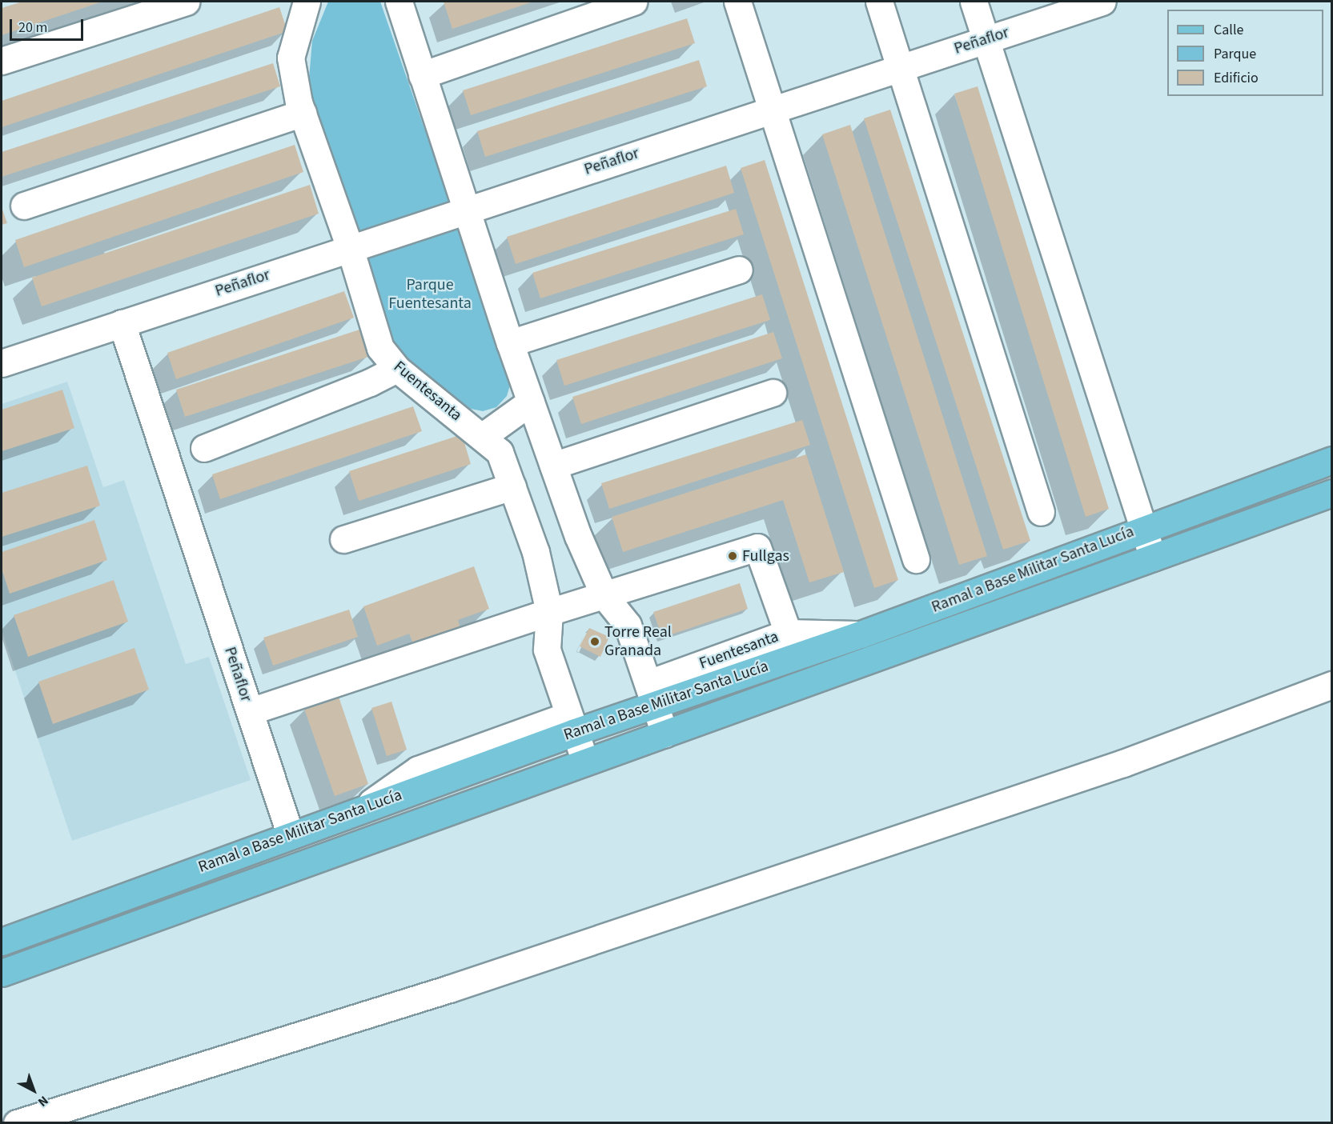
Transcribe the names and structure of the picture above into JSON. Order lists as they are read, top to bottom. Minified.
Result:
{"streets":{"main road":["Ramal a Base Militar Santa Lucía"],"street":["Peñaflor","Fuentesanta"]},"crossings":[["Peñaflor","Fuentesanta"],["Peñaflor","Ramal a Base Militar Santa Lucía"],["Fuentesanta","Ramal a Base Militar Santa Lucía"]],"parks":["Parque Fuentesanta"],"places":["Fullgas","Torre Real Granada"],"legend":["Calle","Parque","Edificio"],"scale_bar":"20 m","north":"bottom right"}
